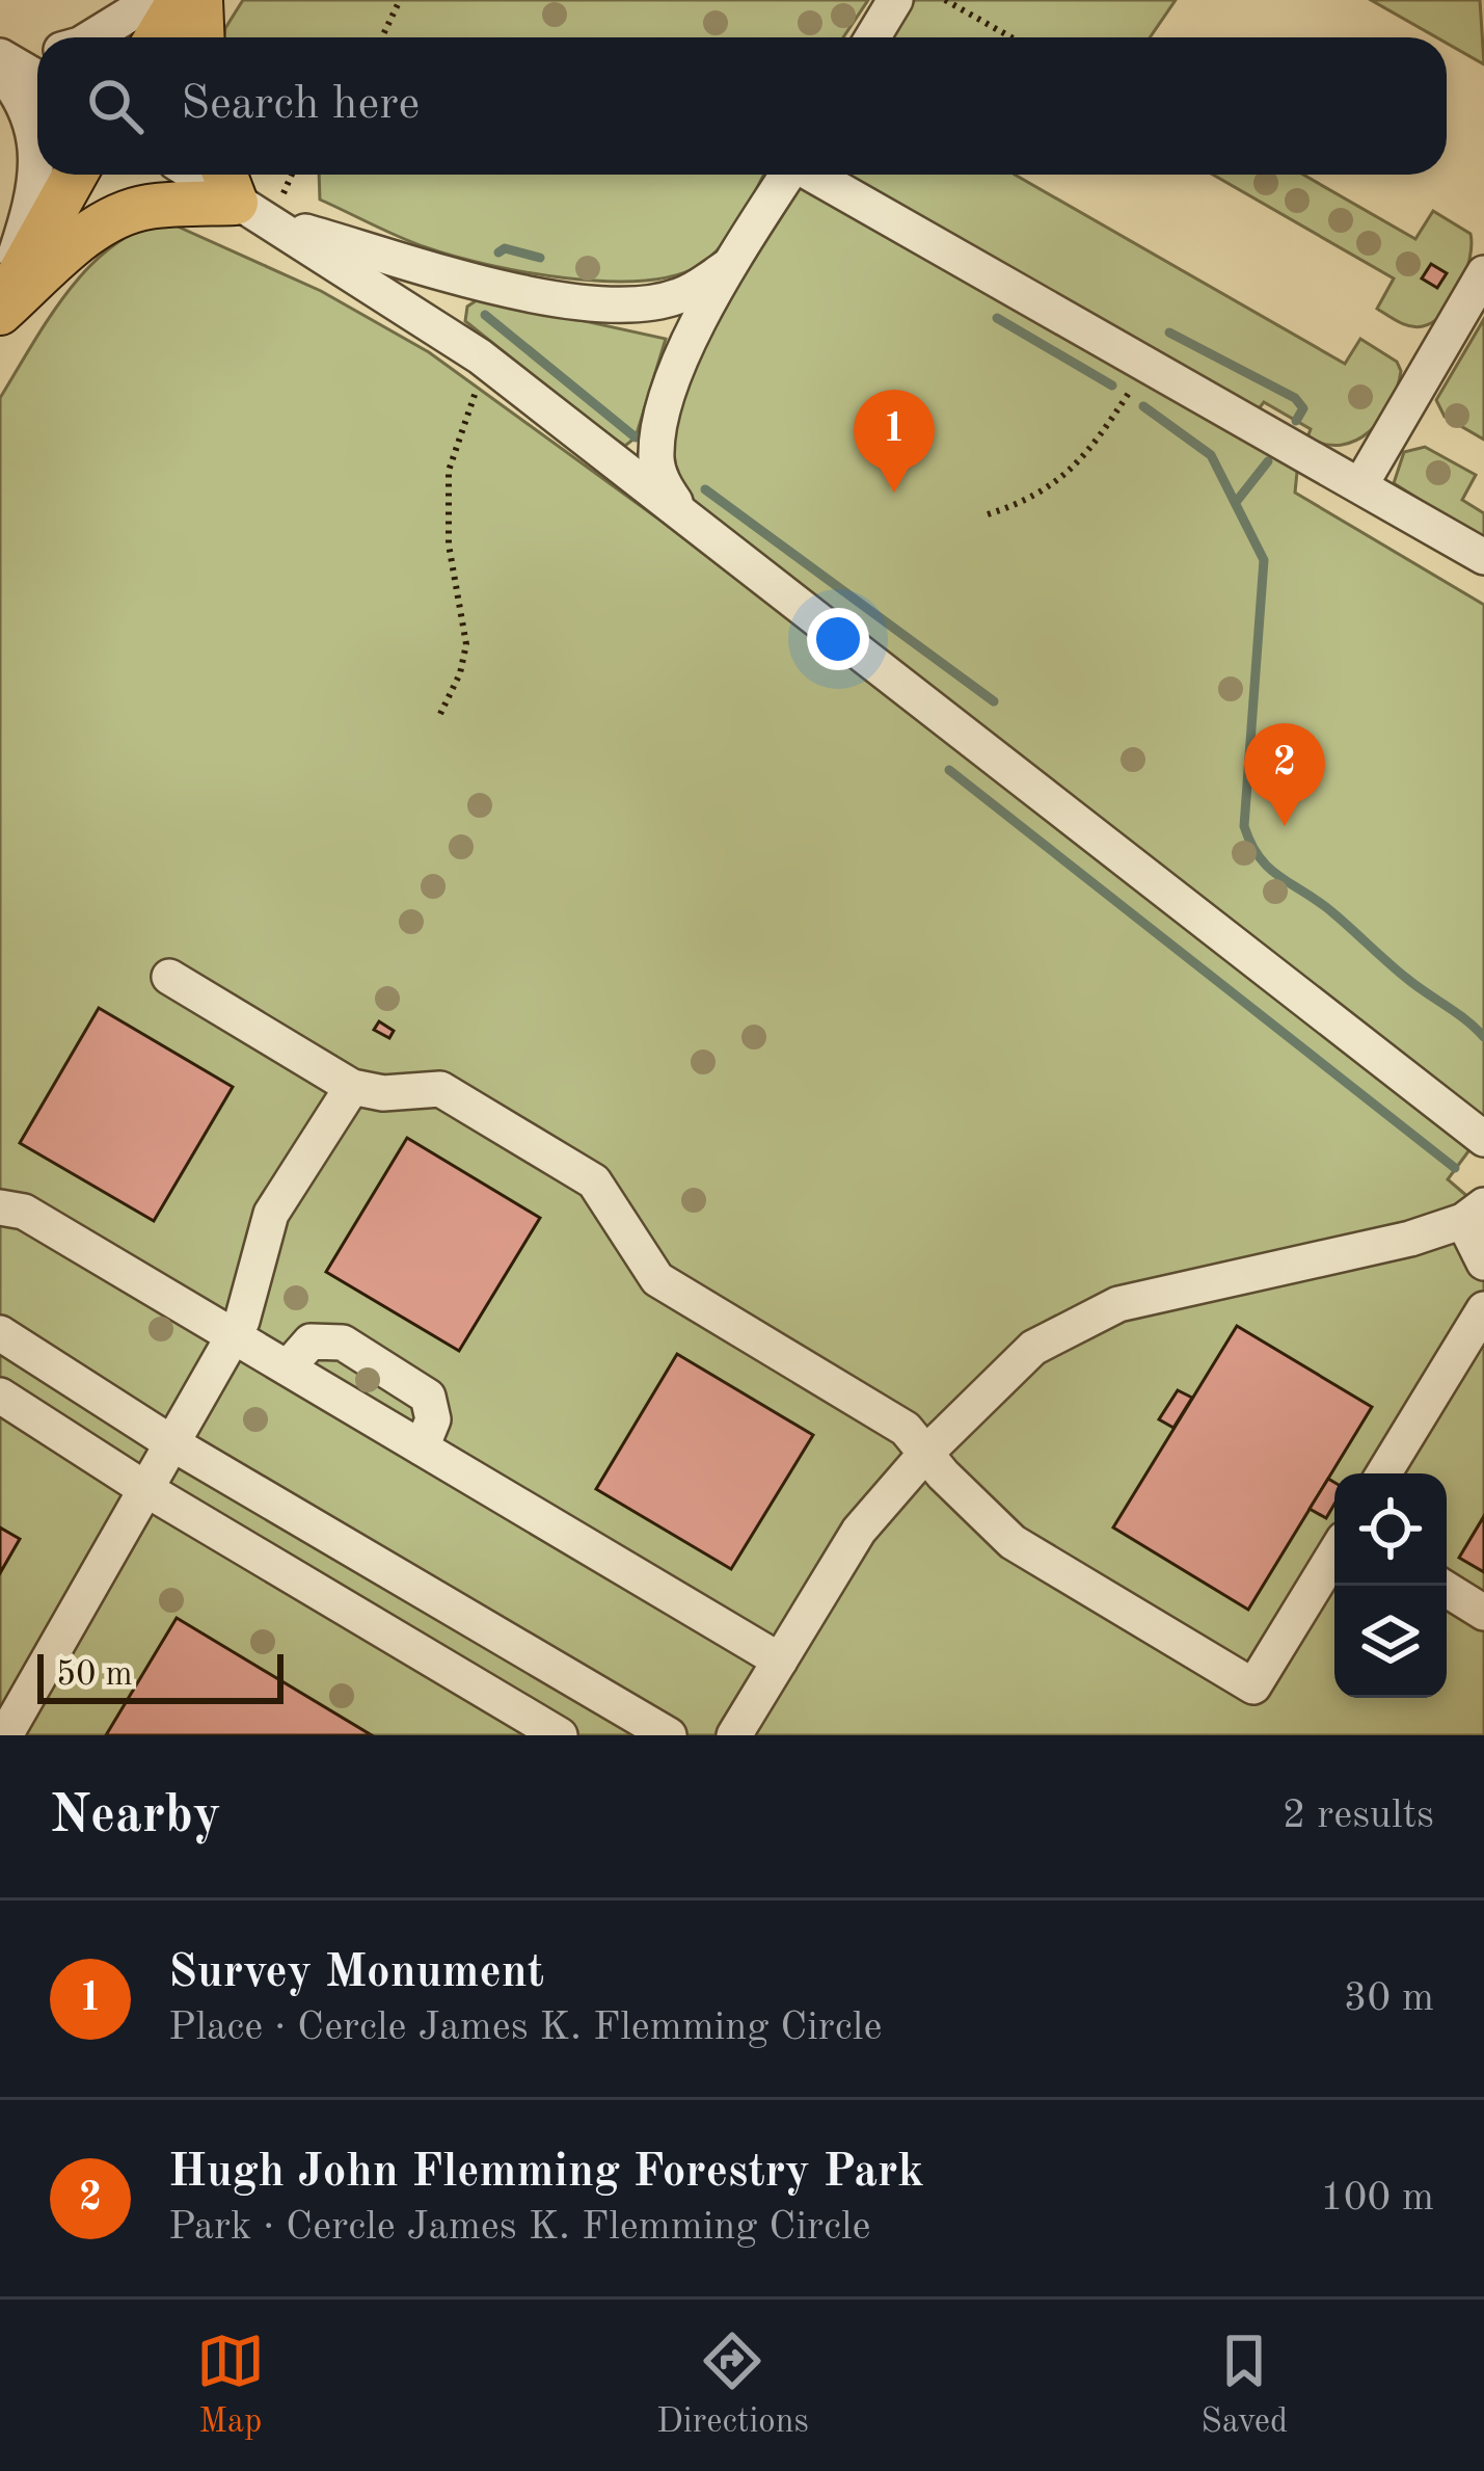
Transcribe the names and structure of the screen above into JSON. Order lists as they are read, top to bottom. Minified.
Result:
{"scale_bar":"50 m","page":{"search":"Search here","pins":["1","2"],"scale":"50 m","heading":["Nearby","2 results"],"list":[{"mark":"1","name":"Survey Monument","note":"Place · Cercle James K. Flemming Circle","value":"30 m"},{"mark":"2","name":"Hugh John Flemming Forestry Park","note":"Park · Cercle James K. Flemming Circle","value":"100 m"}],"nav":["Map","Directions","Saved"]}}
